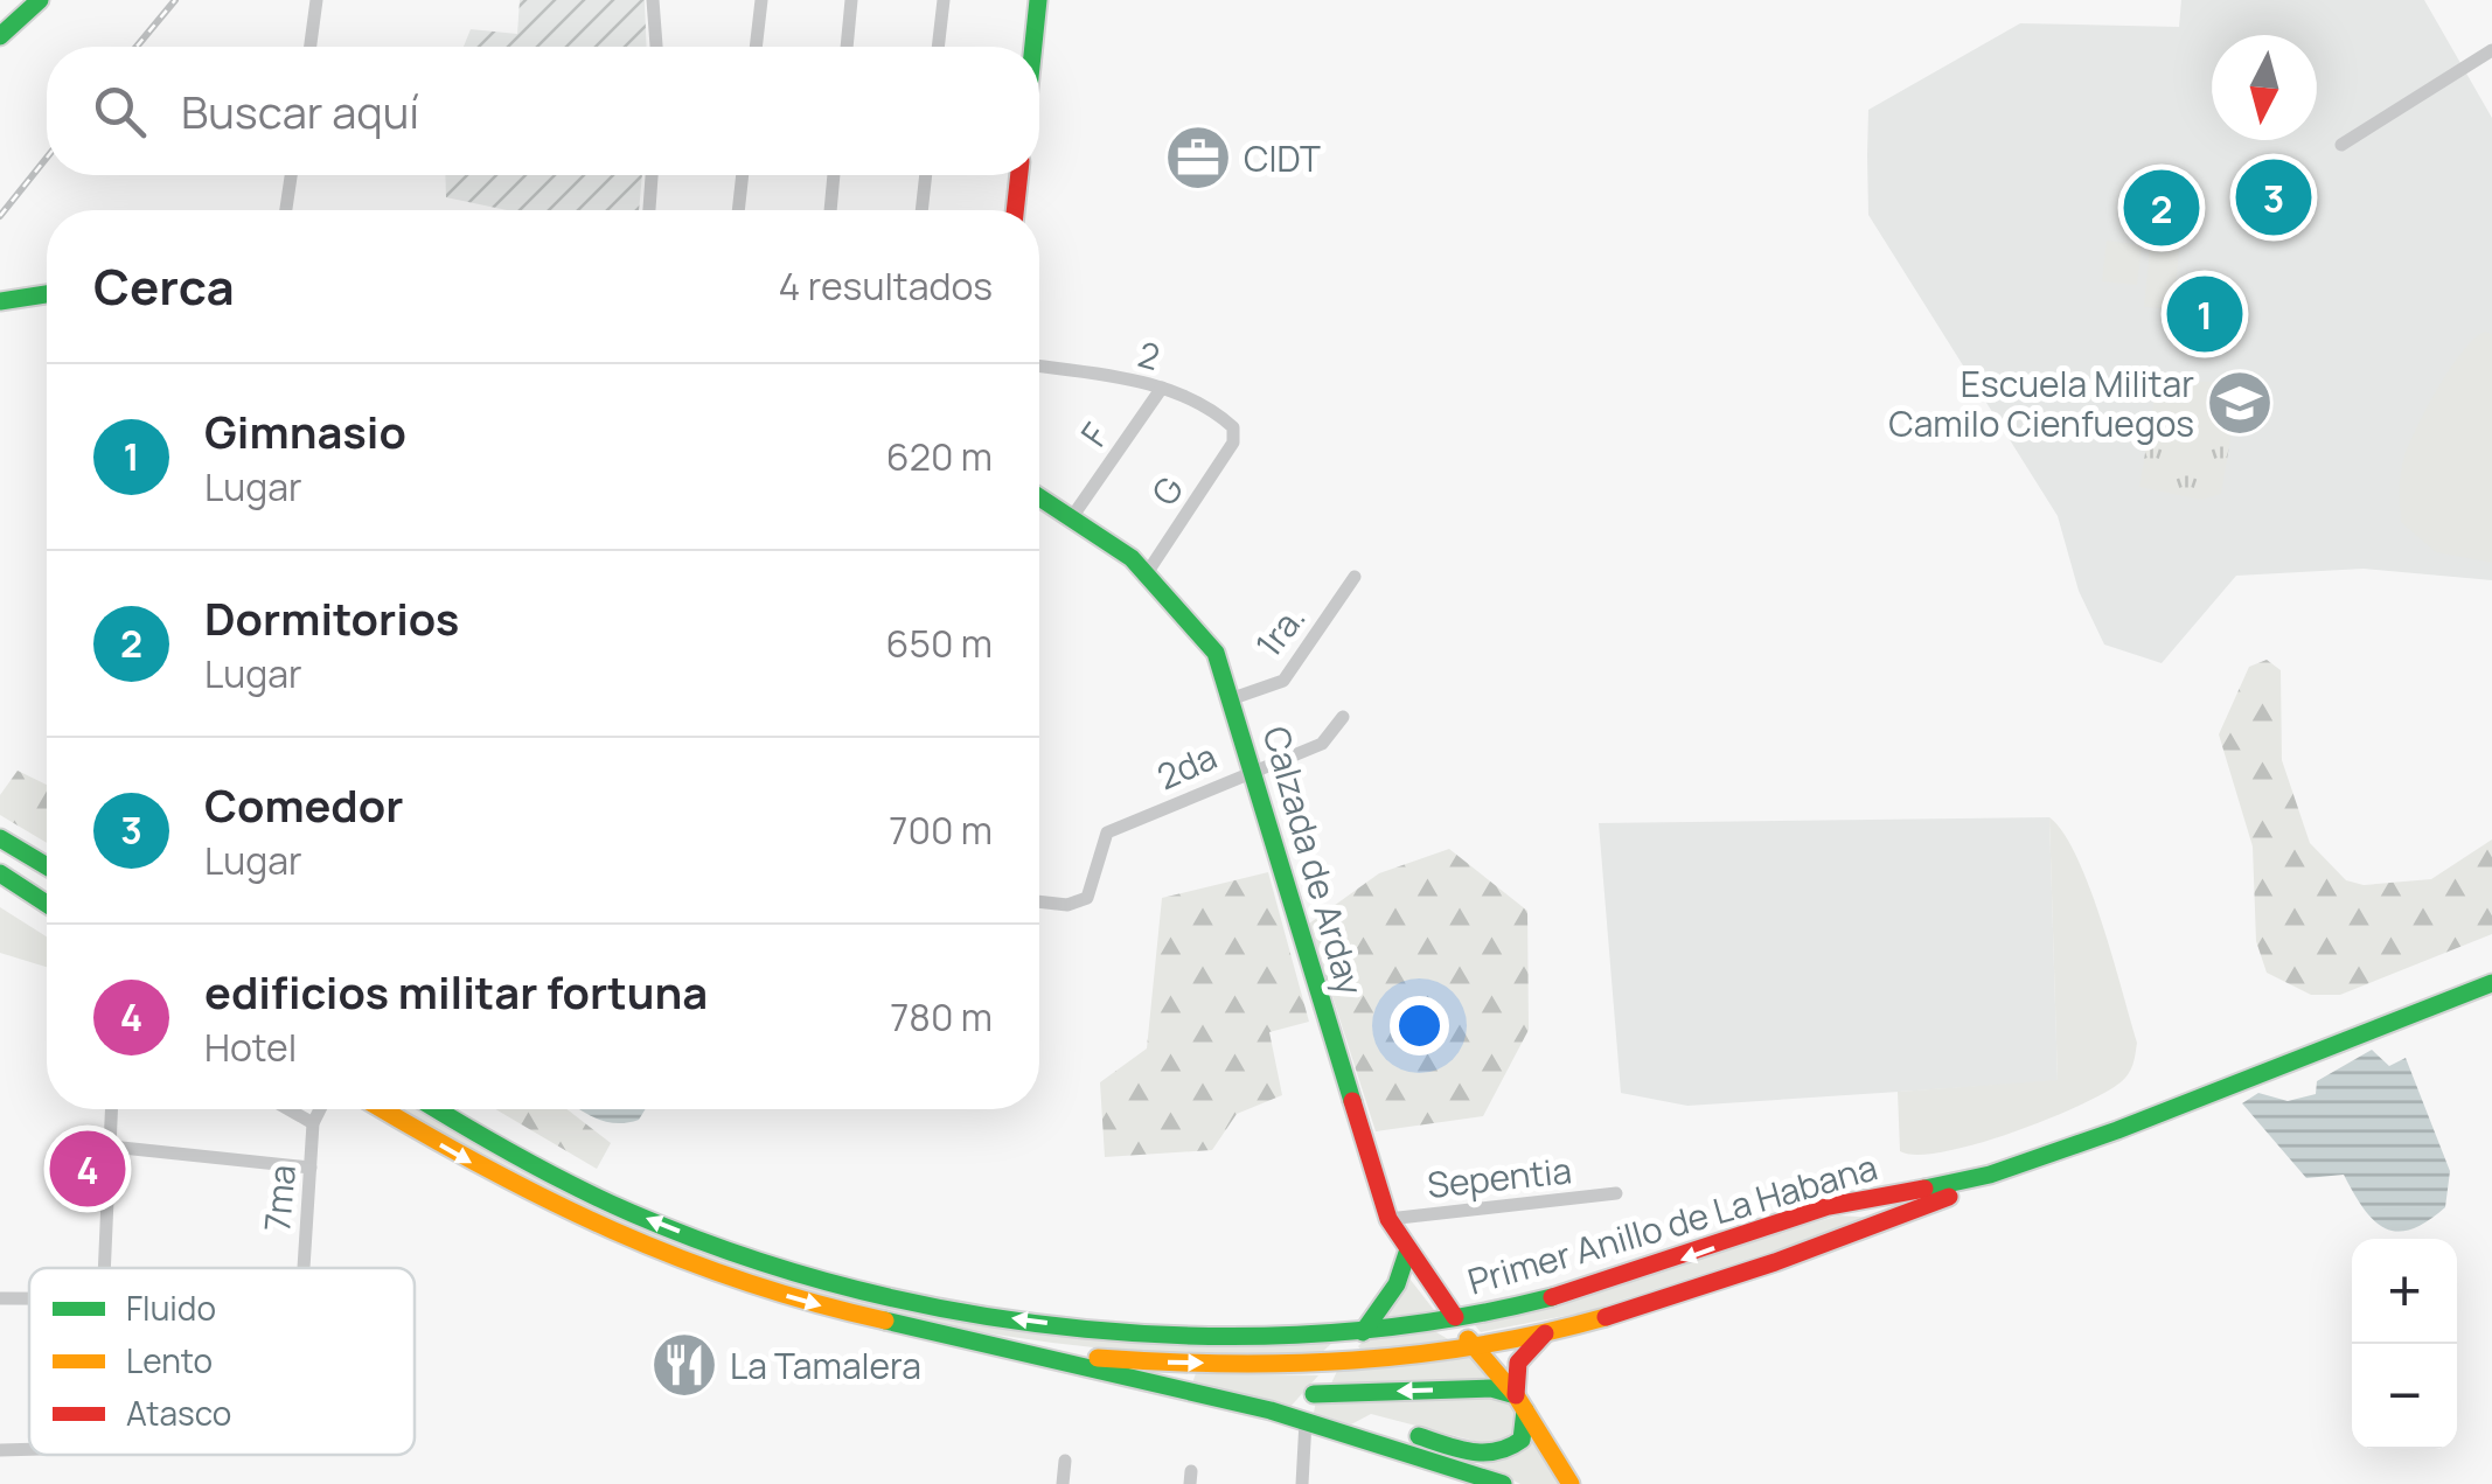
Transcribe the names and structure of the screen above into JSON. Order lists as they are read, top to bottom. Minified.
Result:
{"streets":{"main road":["Calzada de Arday","Primer Anillo de La Habana"],"street":["2","F","G","1ra.","2da","Sepentia","7ma"]},"crossings":[["2","F"],["2","G"],["F","Calzada de Arday"],["G","Calzada de Arday"],["1ra.","Calzada de Arday"],["2da","Calzada de Arday"],["Calzada de Arday","Sepentia"],["Calzada de Arday","Primer Anillo de La Habana"]],"places":{"office":["CIDT"],"school or university":["Escuela Militar Camilo Cienfuegos"],"restaurant":["La Tamalera"]},"legend":["Fluido","Lento","Atasco"],"north":"bottom","page":{"search":"Buscar aquí","pins":["3","2","1","4"],"heading":["Cerca","4 resultados"],"list":[{"mark":"1","name":"Gimnasio","note":"Lugar","value":"620 m"},{"mark":"2","name":"Dormitorios","note":"Lugar","value":"650 m"},{"mark":"3","name":"Comedor","note":"Lugar","value":"700 m"},{"mark":"4","name":"edificios militar fortuna","note":"Hotel","value":"780 m"}],"map_buttons":["+","−"]}}
